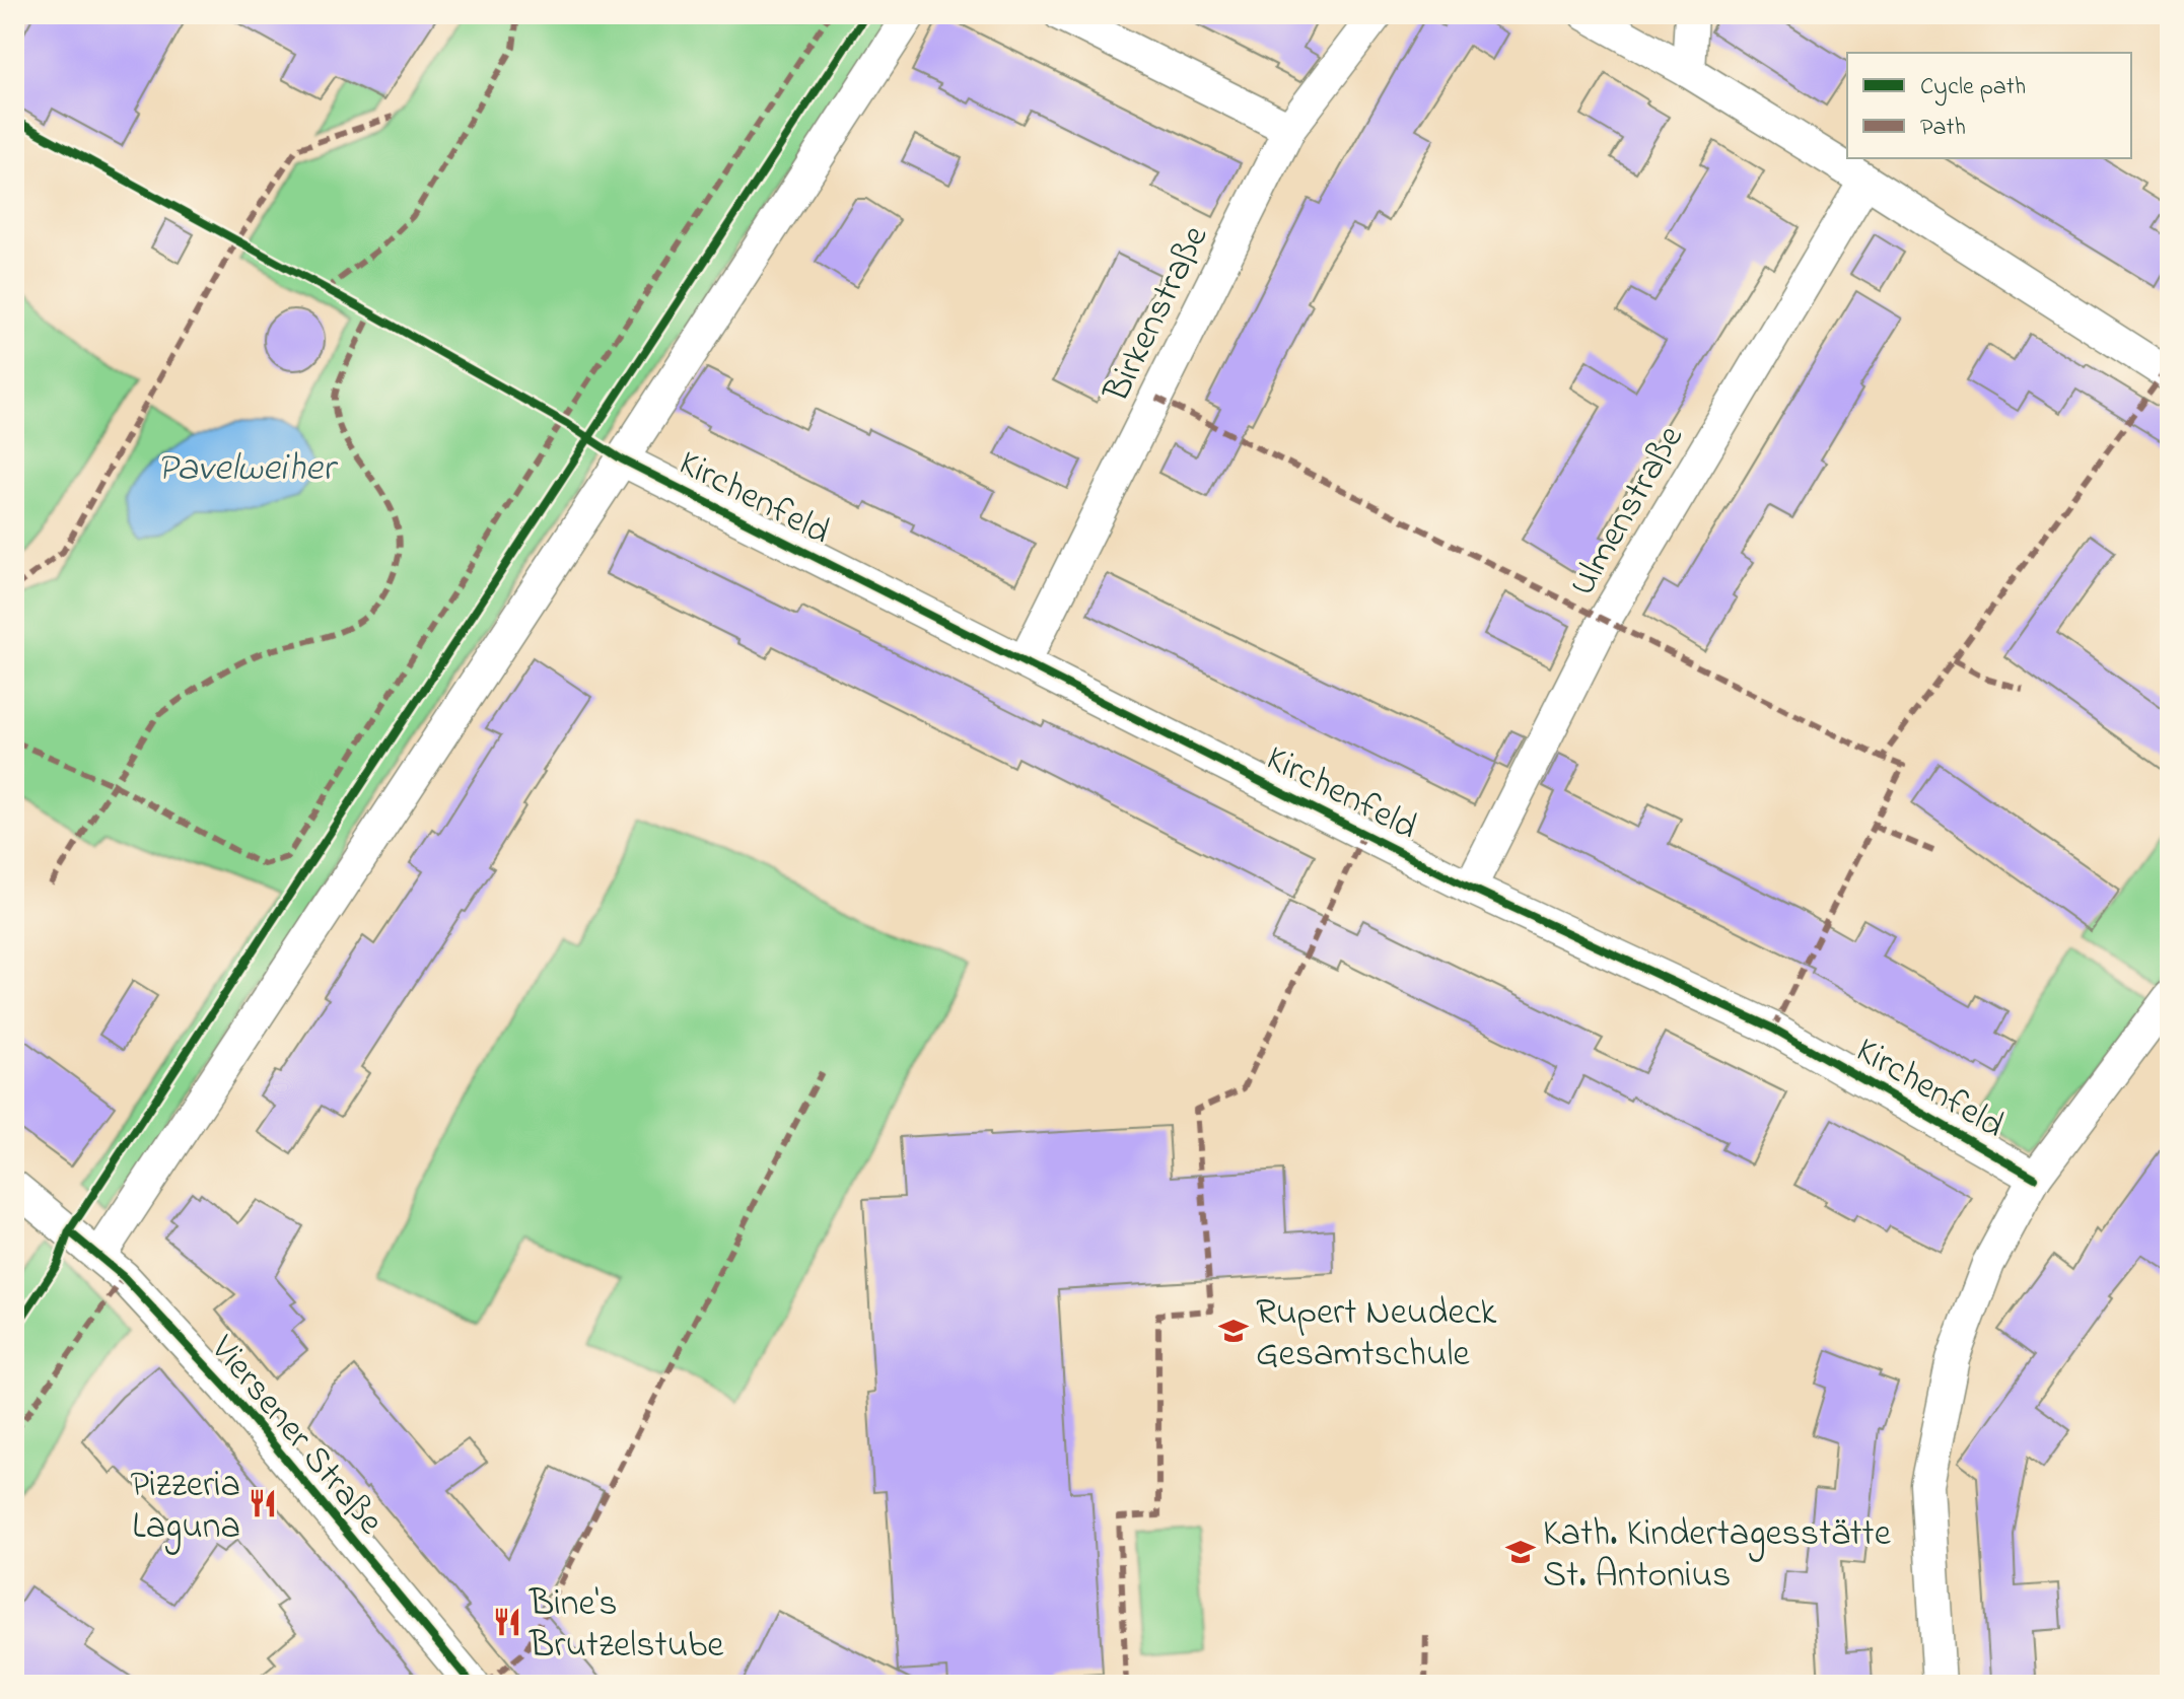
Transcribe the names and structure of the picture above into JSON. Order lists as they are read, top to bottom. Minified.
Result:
{"streets":{"street":["Birkenstraße","Kirchenfeld","Ulmenstraße","Viersener Straße"]},"crossings":[["Birkenstraße","Kirchenfeld"],["Kirchenfeld","Ulmenstraße"]],"water":["Pavelweiher"],"places":{"school or university":["Rupert Neudeck Gesamtschule","Kath. Kindertagesstätte St. Antonius"],"restaurant":["Pizzeria Laguna","Bine's Brutzelstube"]},"legend":["Cycle path","Path"]}
